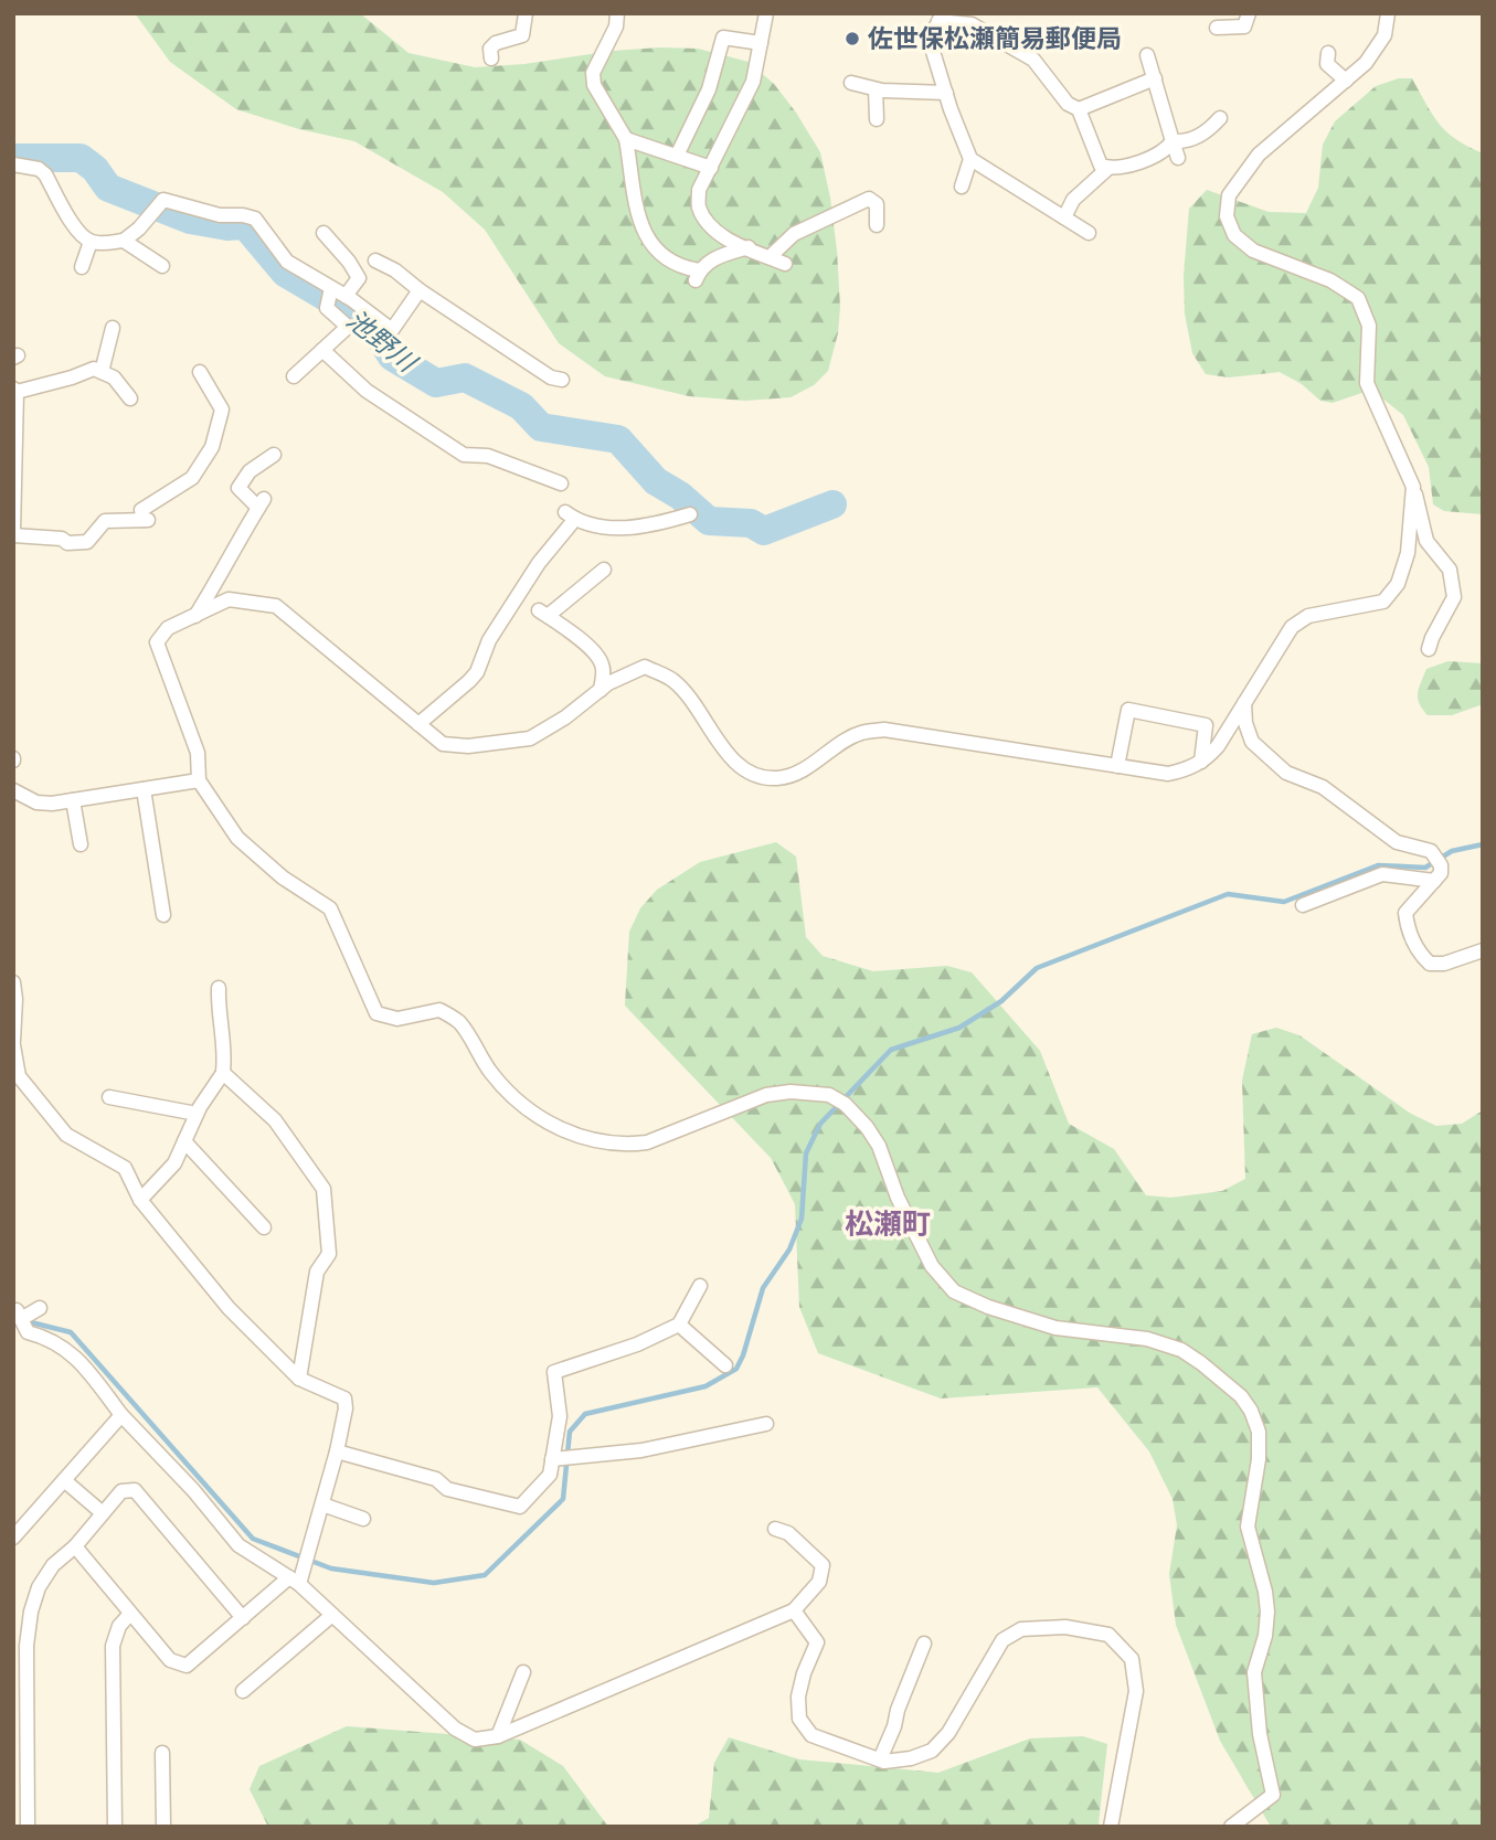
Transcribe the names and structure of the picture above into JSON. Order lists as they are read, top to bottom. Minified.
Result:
{"districts":["松瀬町"],"water":["池野川"],"places":["佐世保松瀬簡易郵便局"]}
